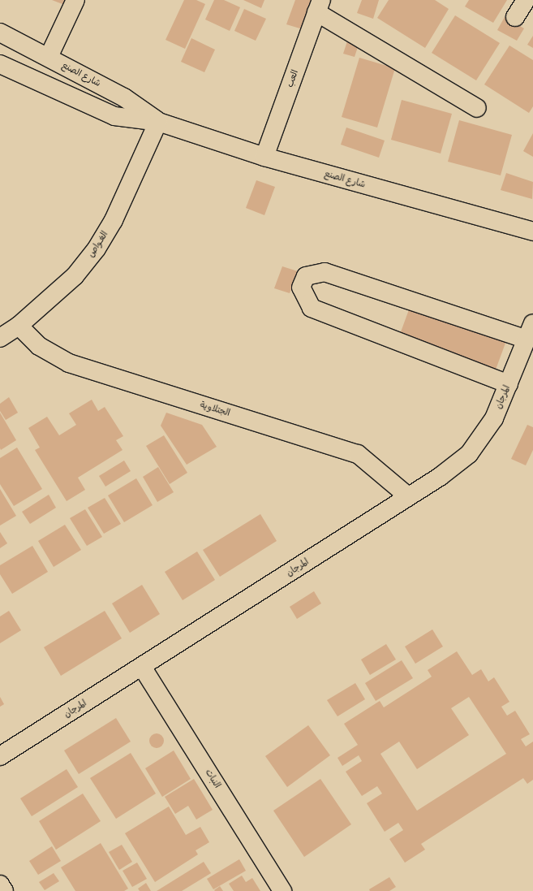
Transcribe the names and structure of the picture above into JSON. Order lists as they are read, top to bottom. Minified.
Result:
{"streets":{"street":["شارع الصنع","العب","الغـواص","المرجان","الجتلاوية","النبات"]},"crossings":[["شارع الصنع","العب"],["شارع الصنع","الغـواص"],["الغـواص","الجتلاوية"],["المرجان","الجتلاوية"],["المرجان","النبات"]]}
